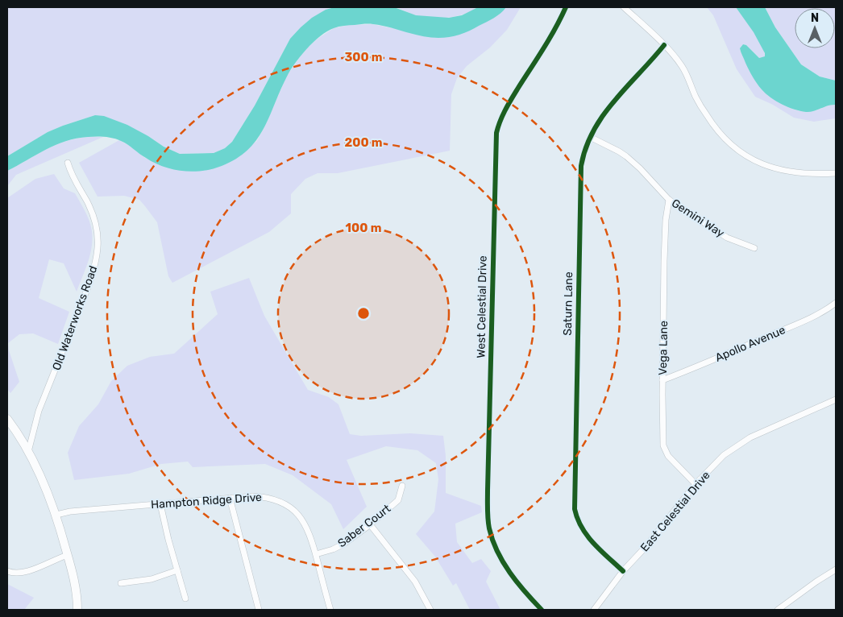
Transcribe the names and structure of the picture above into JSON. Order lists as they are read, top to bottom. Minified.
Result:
{"streets":{"street":["Gemini Way","Saturn Lane","West Celestial Drive","Old Waterworks Road","Apollo Avenue","Vega Lane","Hampton Ridge Drive","East Celestial Drive","Saber Court"]},"crossings":[["Gemini Way","Saturn Lane"],["Gemini Way","Vega Lane"],["Saturn Lane","East Celestial Drive"],["Apollo Avenue","Vega Lane"],["Vega Lane","East Celestial Drive"],["Hampton Ridge Drive","Saber Court"]],"north":"top","rings":["300 m","200 m","100 m"]}
